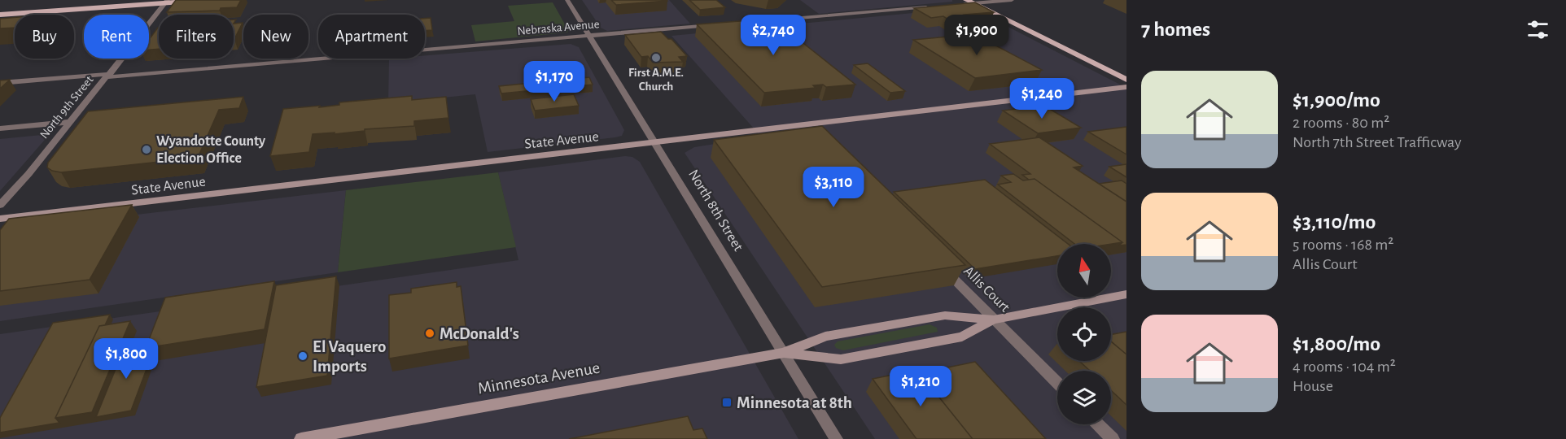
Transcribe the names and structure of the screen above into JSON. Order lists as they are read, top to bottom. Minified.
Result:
{"streets":{"main road":["State Avenue","Minnesota Avenue"],"street":["Nebraska Avenue","North 9th Street","North 8th Street","Allis Court"]},"crossings":[["Nebraska Avenue","North 9th Street"],["Nebraska Avenue","North 8th Street"],["State Avenue","North 8th Street"],["North 8th Street","Minnesota Avenue"],["Allis Court","Minnesota Avenue"]],"places":{"other":["First A.M.E. Church","Wyandotte County Election Office","McDonald's","El Vaquero Imports"],"transit":["Minnesota at 8th"]},"north":"top","page":{"heading":"7 homes","price":["$2,740","$1,900","$1,170","$1,240","$3,110","$1,800","$1,210"],"chip":["Buy","Rent","Filters","New","Apartment"],"list":[{"name":"$1,900/mo","note":"2 rooms · 80 m² · North 7th Street Trafficway"},{"name":"$3,110/mo","note":"5 rooms · 168 m² · Allis Court"},{"name":"$1,800/mo","note":"4 rooms · 104 m² · House"}]}}
